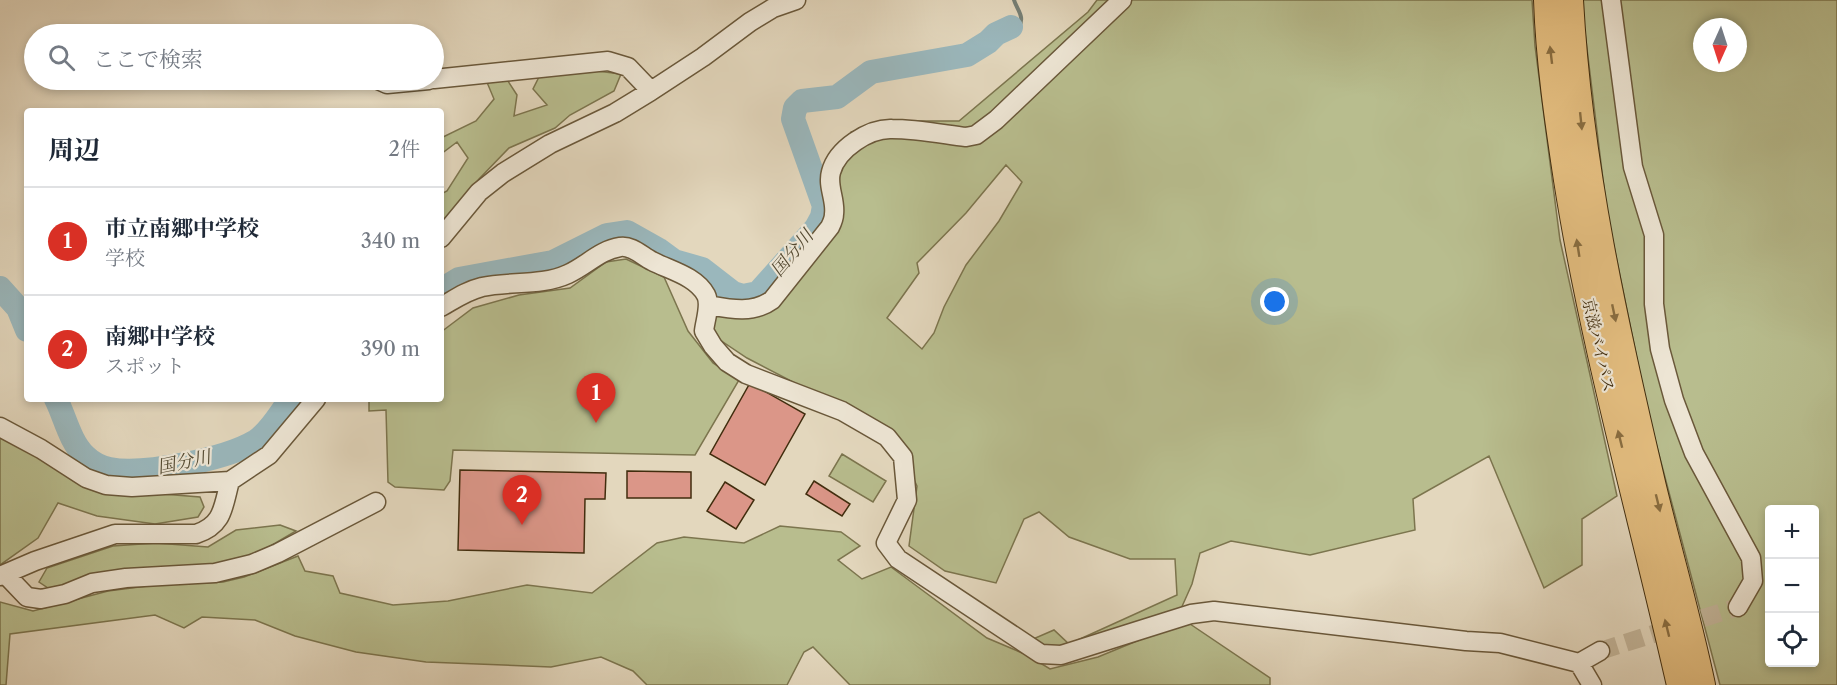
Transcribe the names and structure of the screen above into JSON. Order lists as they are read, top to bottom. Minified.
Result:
{"streets":{"highway":["京滋バイパス"]},"water":["国分川"],"north":"bottom","page":{"search":"ここで検索","heading":["周辺","2件"],"list":[{"mark":"1","name":"市立南郷中学校","note":"学校","value":"340 m"},{"mark":"2","name":"南郷中学校","note":"スポット","value":"390 m"}],"pins":["1","2"],"map_buttons":["+","−"]}}
